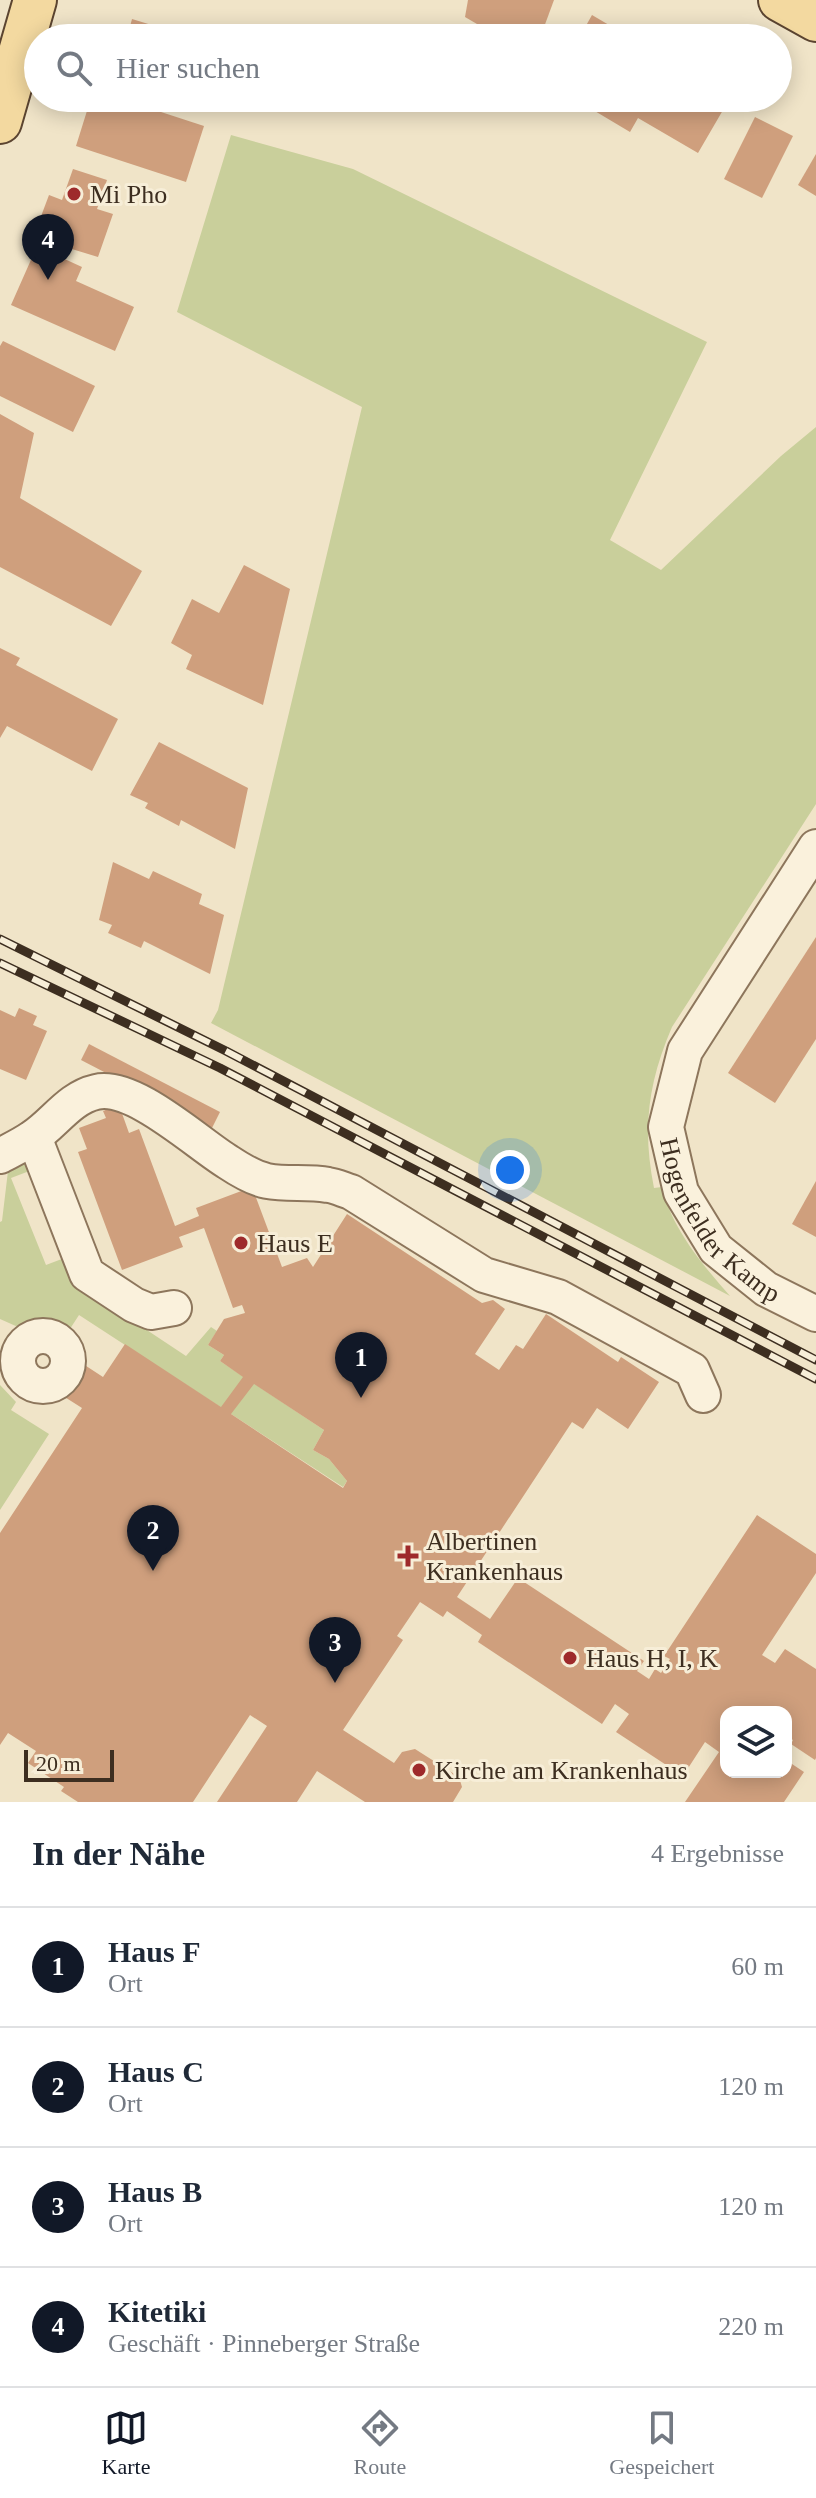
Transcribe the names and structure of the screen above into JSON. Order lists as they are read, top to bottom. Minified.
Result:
{"streets":{"street":["Hogenfelder Kamp"]},"places":{"other":["Mi Pho","Haus E","Haus H, I, K","Kirche am Krankenhaus"],"health":["Albertinen Krankenhaus"]},"scale_bar":"20 m","page":{"search":"Hier suchen","pins":["4","1","2","3"],"scale":"20 m","heading":["In der Nähe","4 Ergebnisse"],"list":[{"mark":"1","name":"Haus F","note":"Ort","value":"60 m"},{"mark":"2","name":"Haus C","note":"Ort","value":"120 m"},{"mark":"3","name":"Haus B","note":"Ort","value":"120 m"},{"mark":"4","name":"Kitetiki","note":"Geschäft · Pinneberger Straße","value":"220 m"}],"nav":["Karte","Route","Gespeichert"]}}
